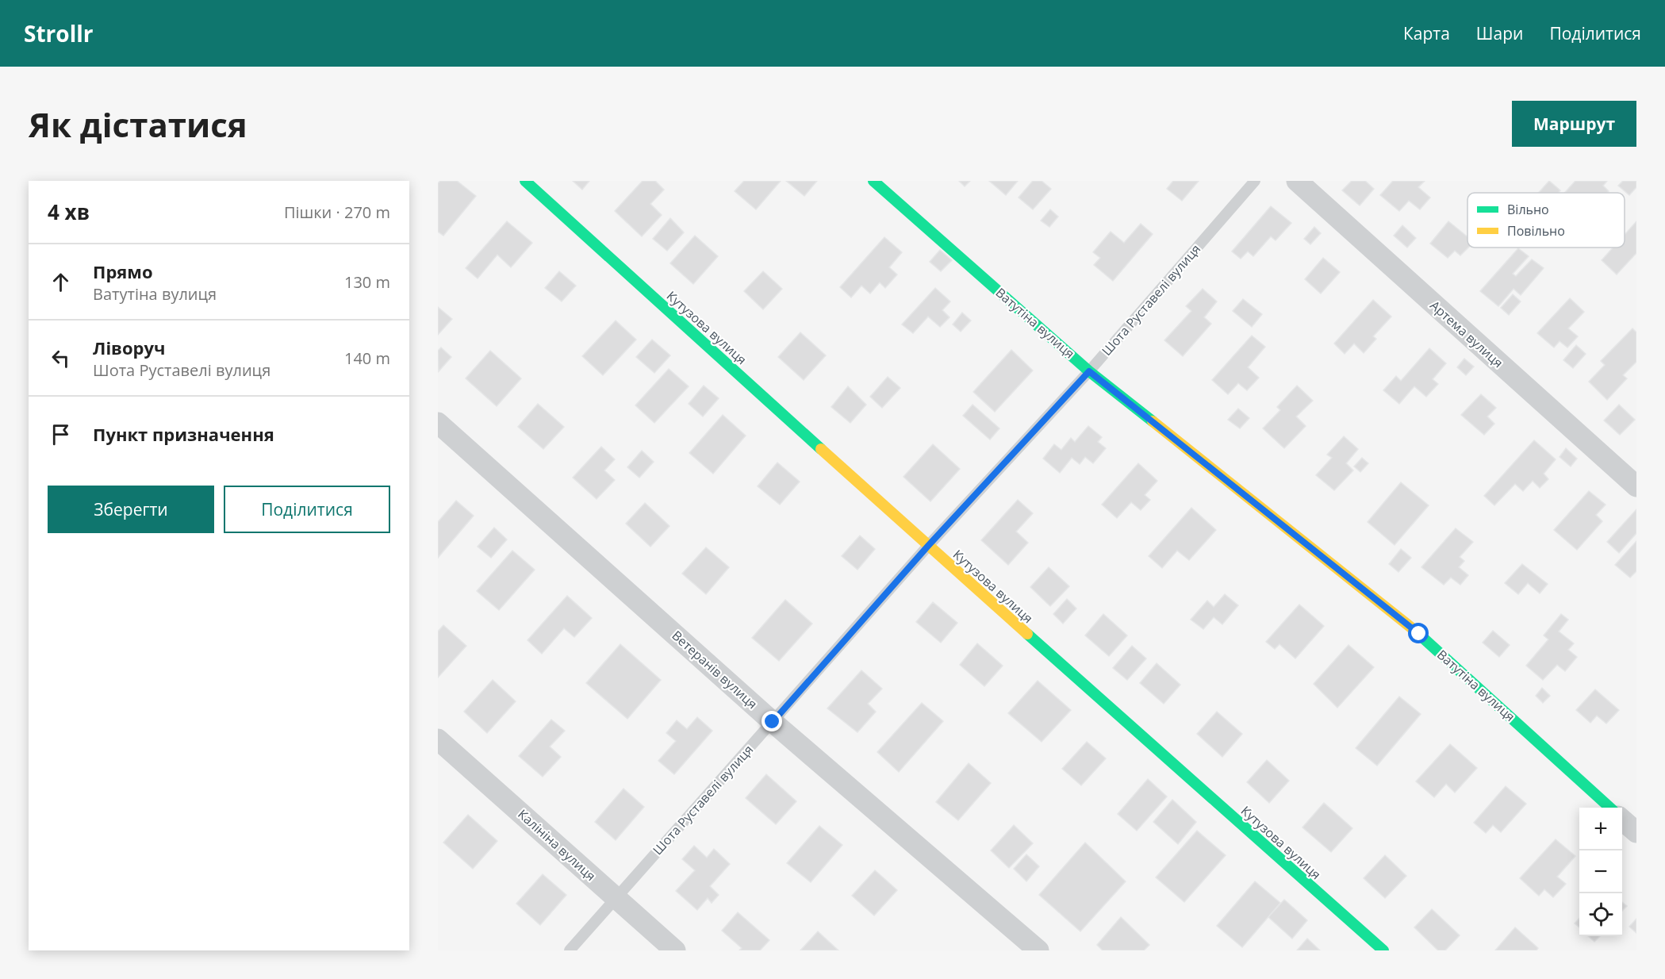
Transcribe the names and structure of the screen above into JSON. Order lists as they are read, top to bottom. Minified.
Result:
{"streets":{"street":["Ватутіна вулиця","Кутузова вулиця","Артема вулиця","Ветеранів вулиця","Калініна вулиця"],"lane":["Шота Руставелі вулиця"]},"crossings":[["Шота Руставелі вулиця","Ватутіна вулиця"],["Шота Руставелі вулиця","Кутузова вулиця"],["Шота Руставелі вулиця","Ветеранів вулиця"],["Шота Руставелі вулиця","Калініна вулиця"]],"legend":["Вільно","Повільно"],"page":{"header":"Strollr","nav":["Карта","Шари","Поділитися"],"buttons":["Маршрут",["Зберегти","Поділитися"]],"title":"Як дістатися","heading":["4 хв","Пішки · 270 m"],"list":[["Прямо","Ватутіна вулиця","130 m"],["Ліворуч","Шота Руставелі вулиця","140 m"],"Пункт призначення"],"map_buttons":["+","−"]}}
